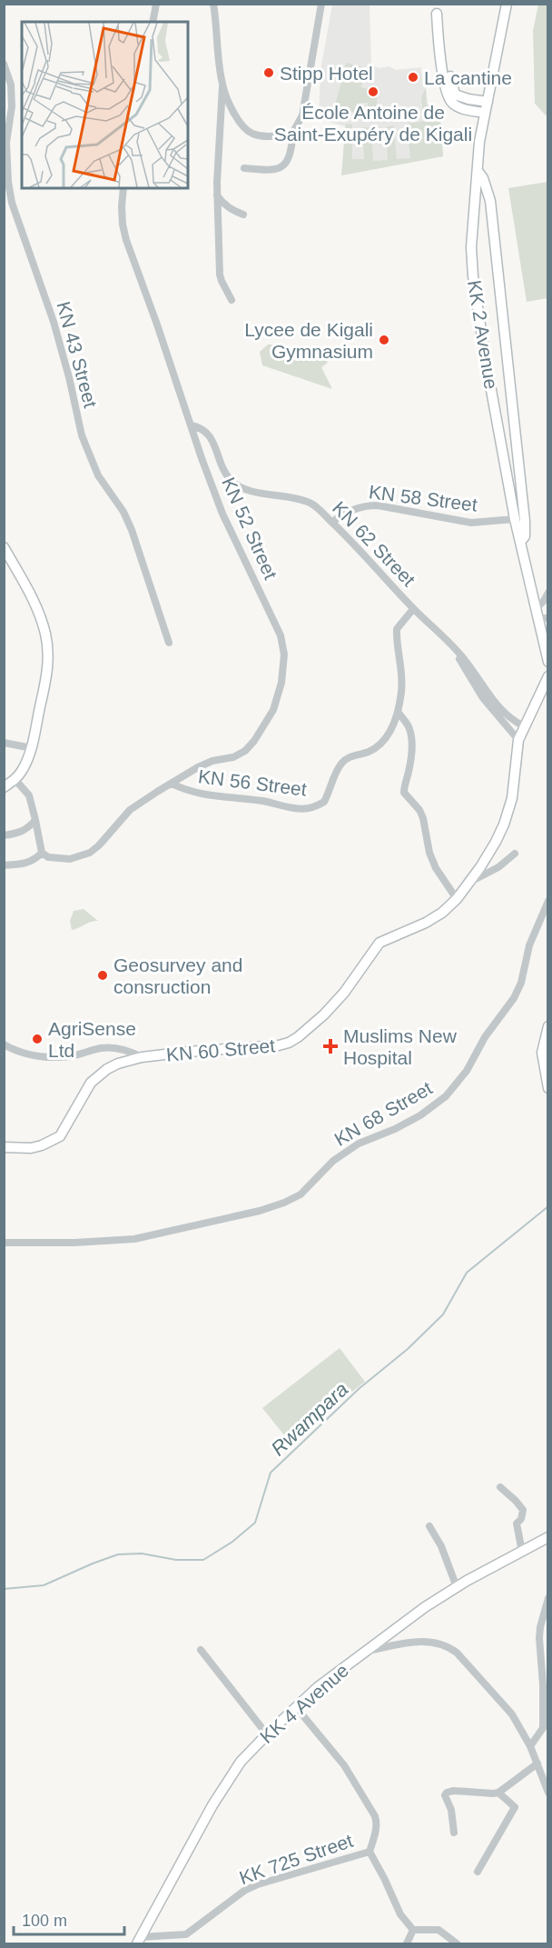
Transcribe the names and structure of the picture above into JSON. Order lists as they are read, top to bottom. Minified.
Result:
{"streets":{"main road":["KK 2 Avenue","KN 60 Street","KK 4 Avenue"],"street":["KN 43 Street","KN 58 Street","KN 52 Street","KN 62 Street","KN 56 Street","KN 68 Street","KK 725 Street"]},"crossings":[["KK 2 Avenue","KN 58 Street"],["KN 58 Street","KN 62 Street"],["KN 52 Street","KN 62 Street"],["KN 52 Street","KN 56 Street"],["KN 62 Street","KN 56 Street"],["KN 62 Street","KN 60 Street"],["KK 4 Avenue","KK 725 Street"]],"water":["Rwampara"],"places":{"other":["Stipp Hotel","La cantine","École Antoine de Saint-Exupéry de Kigali","Lycee de Kigali Gymnasium","Geosurvey and consruction","AgriSense Ltd"],"health":["Muslims New Hospital"]},"scale_bar":"100 m"}
